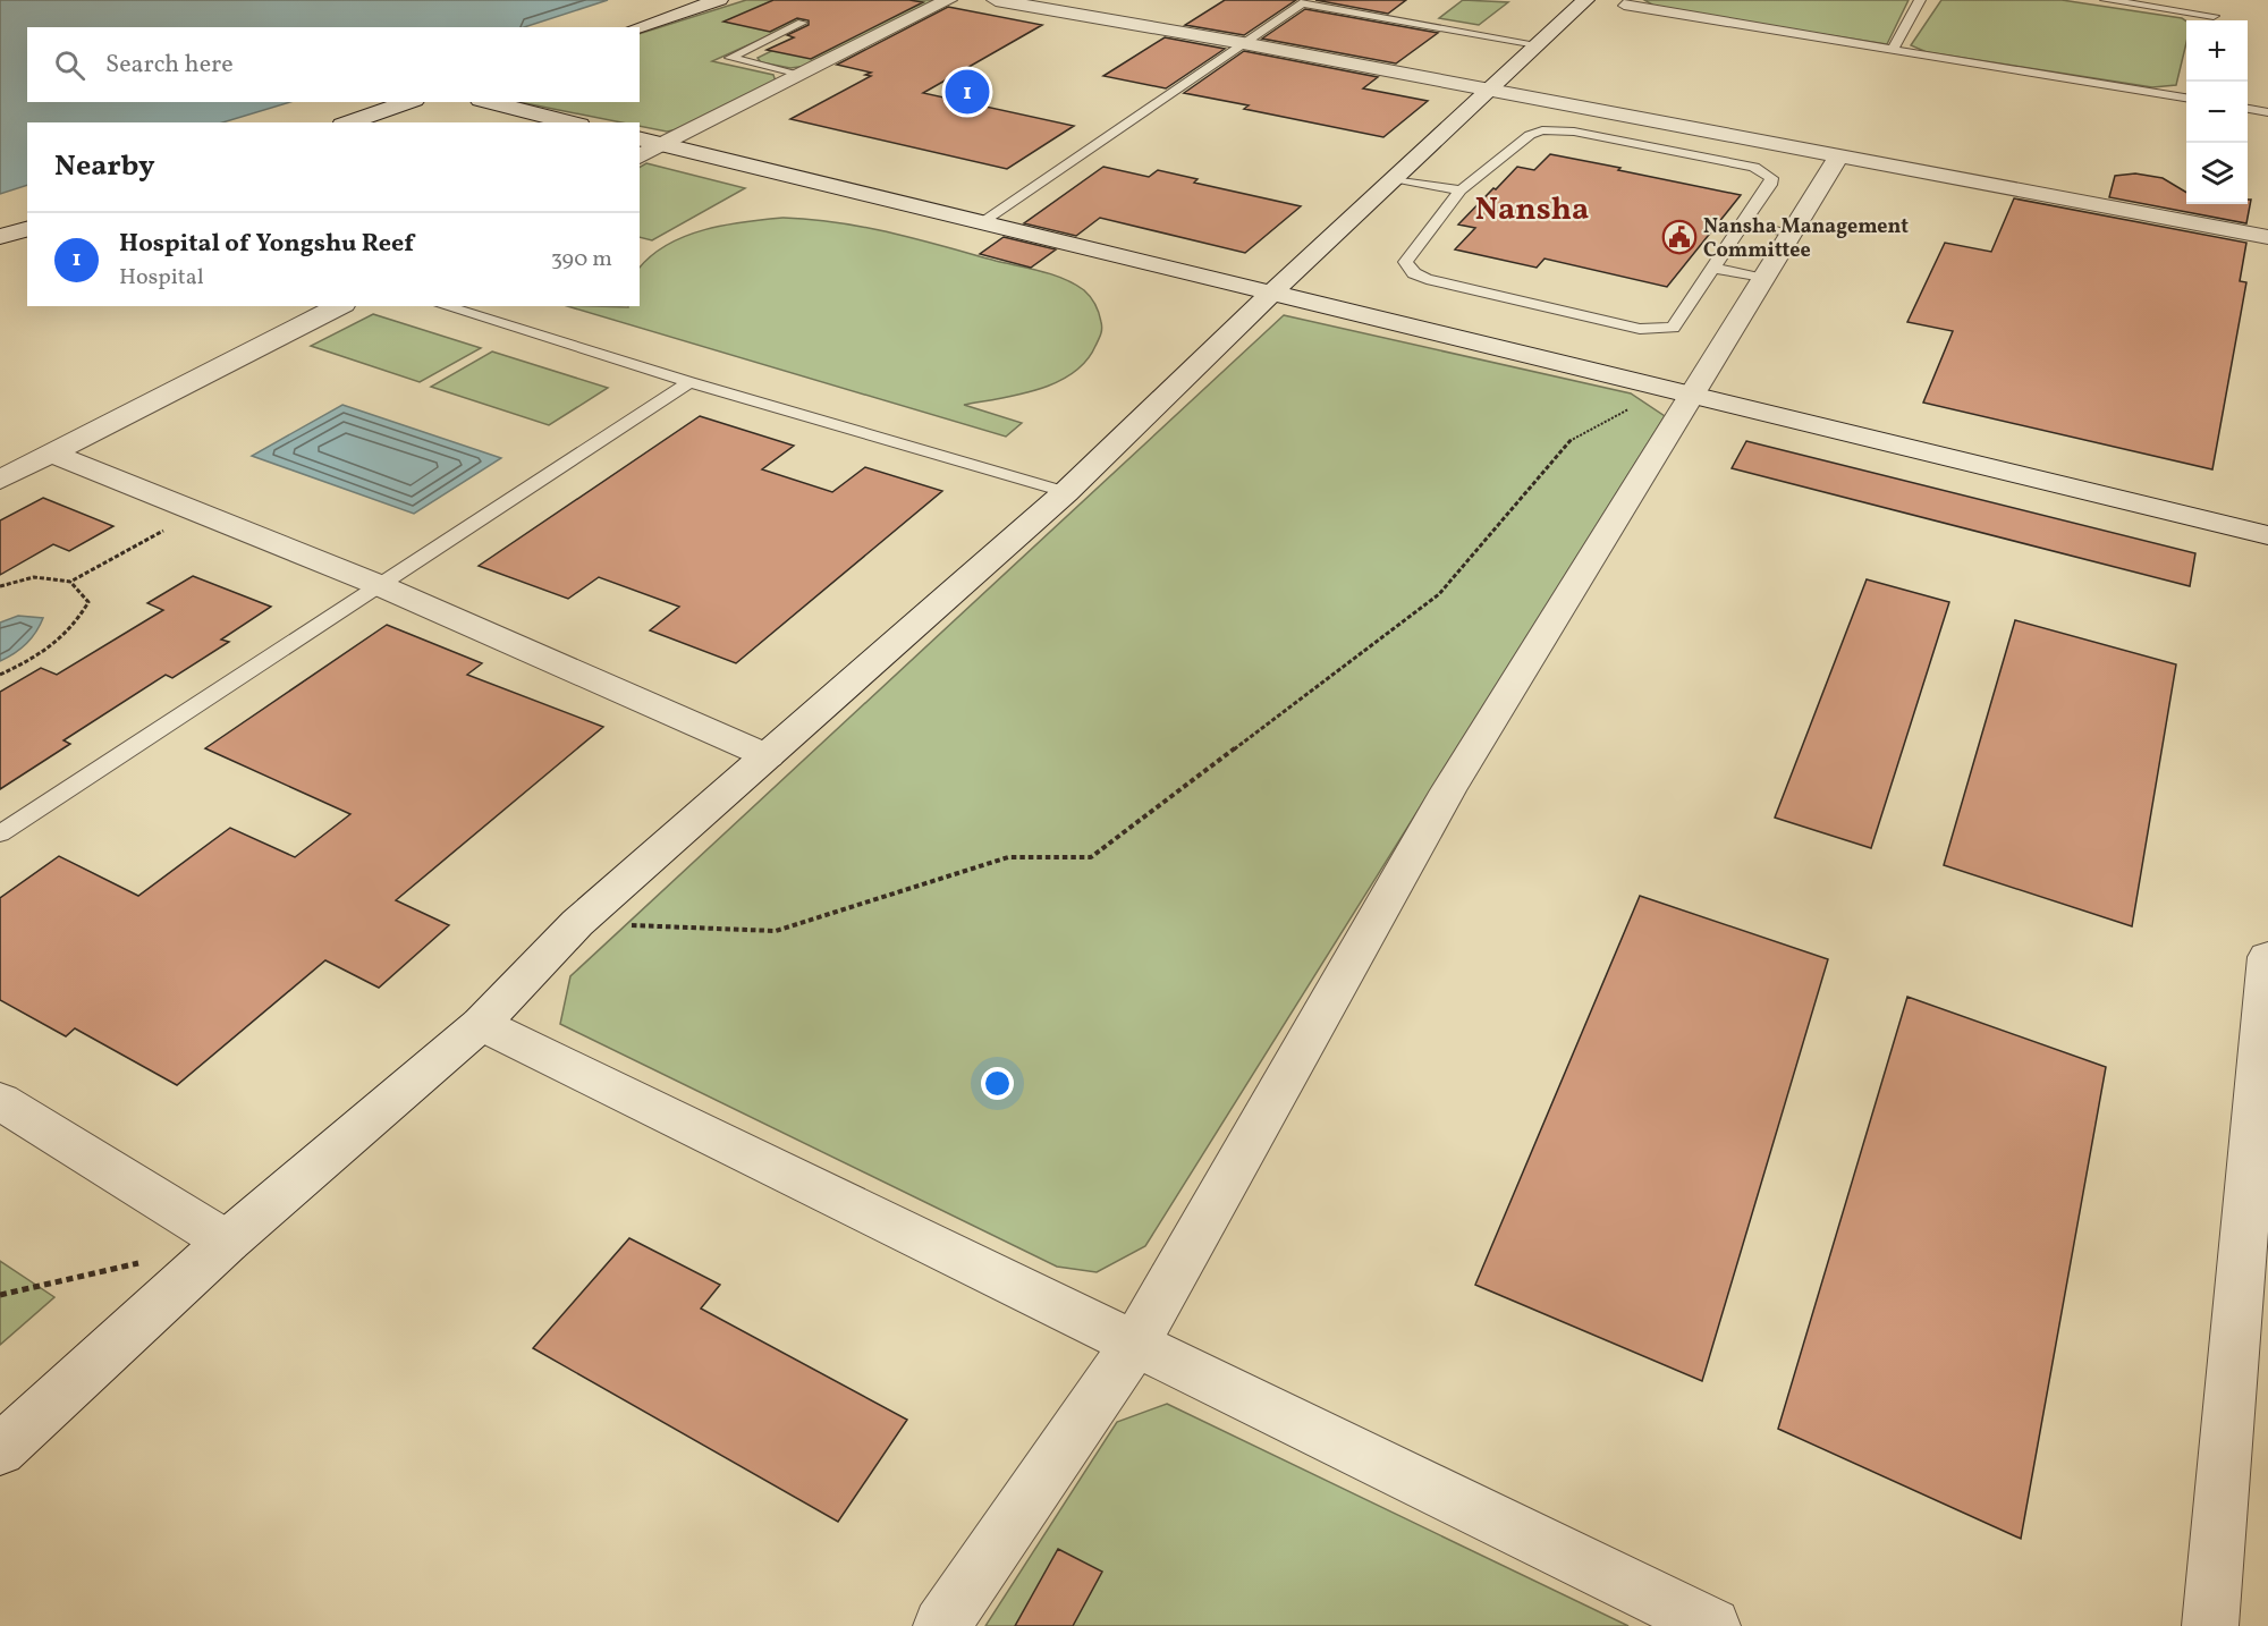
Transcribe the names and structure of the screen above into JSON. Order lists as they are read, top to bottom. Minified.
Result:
{"districts":["Nansha"],"places":{"public building":["Nansha Management Committee"]},"page":{"map_buttons":["+","−"],"search":"Search here","pins":"1","heading":"Nearby","list":[{"mark":"1","name":"Hospital of Yongshu Reef","note":"Hospital","value":"390 m"}]}}
